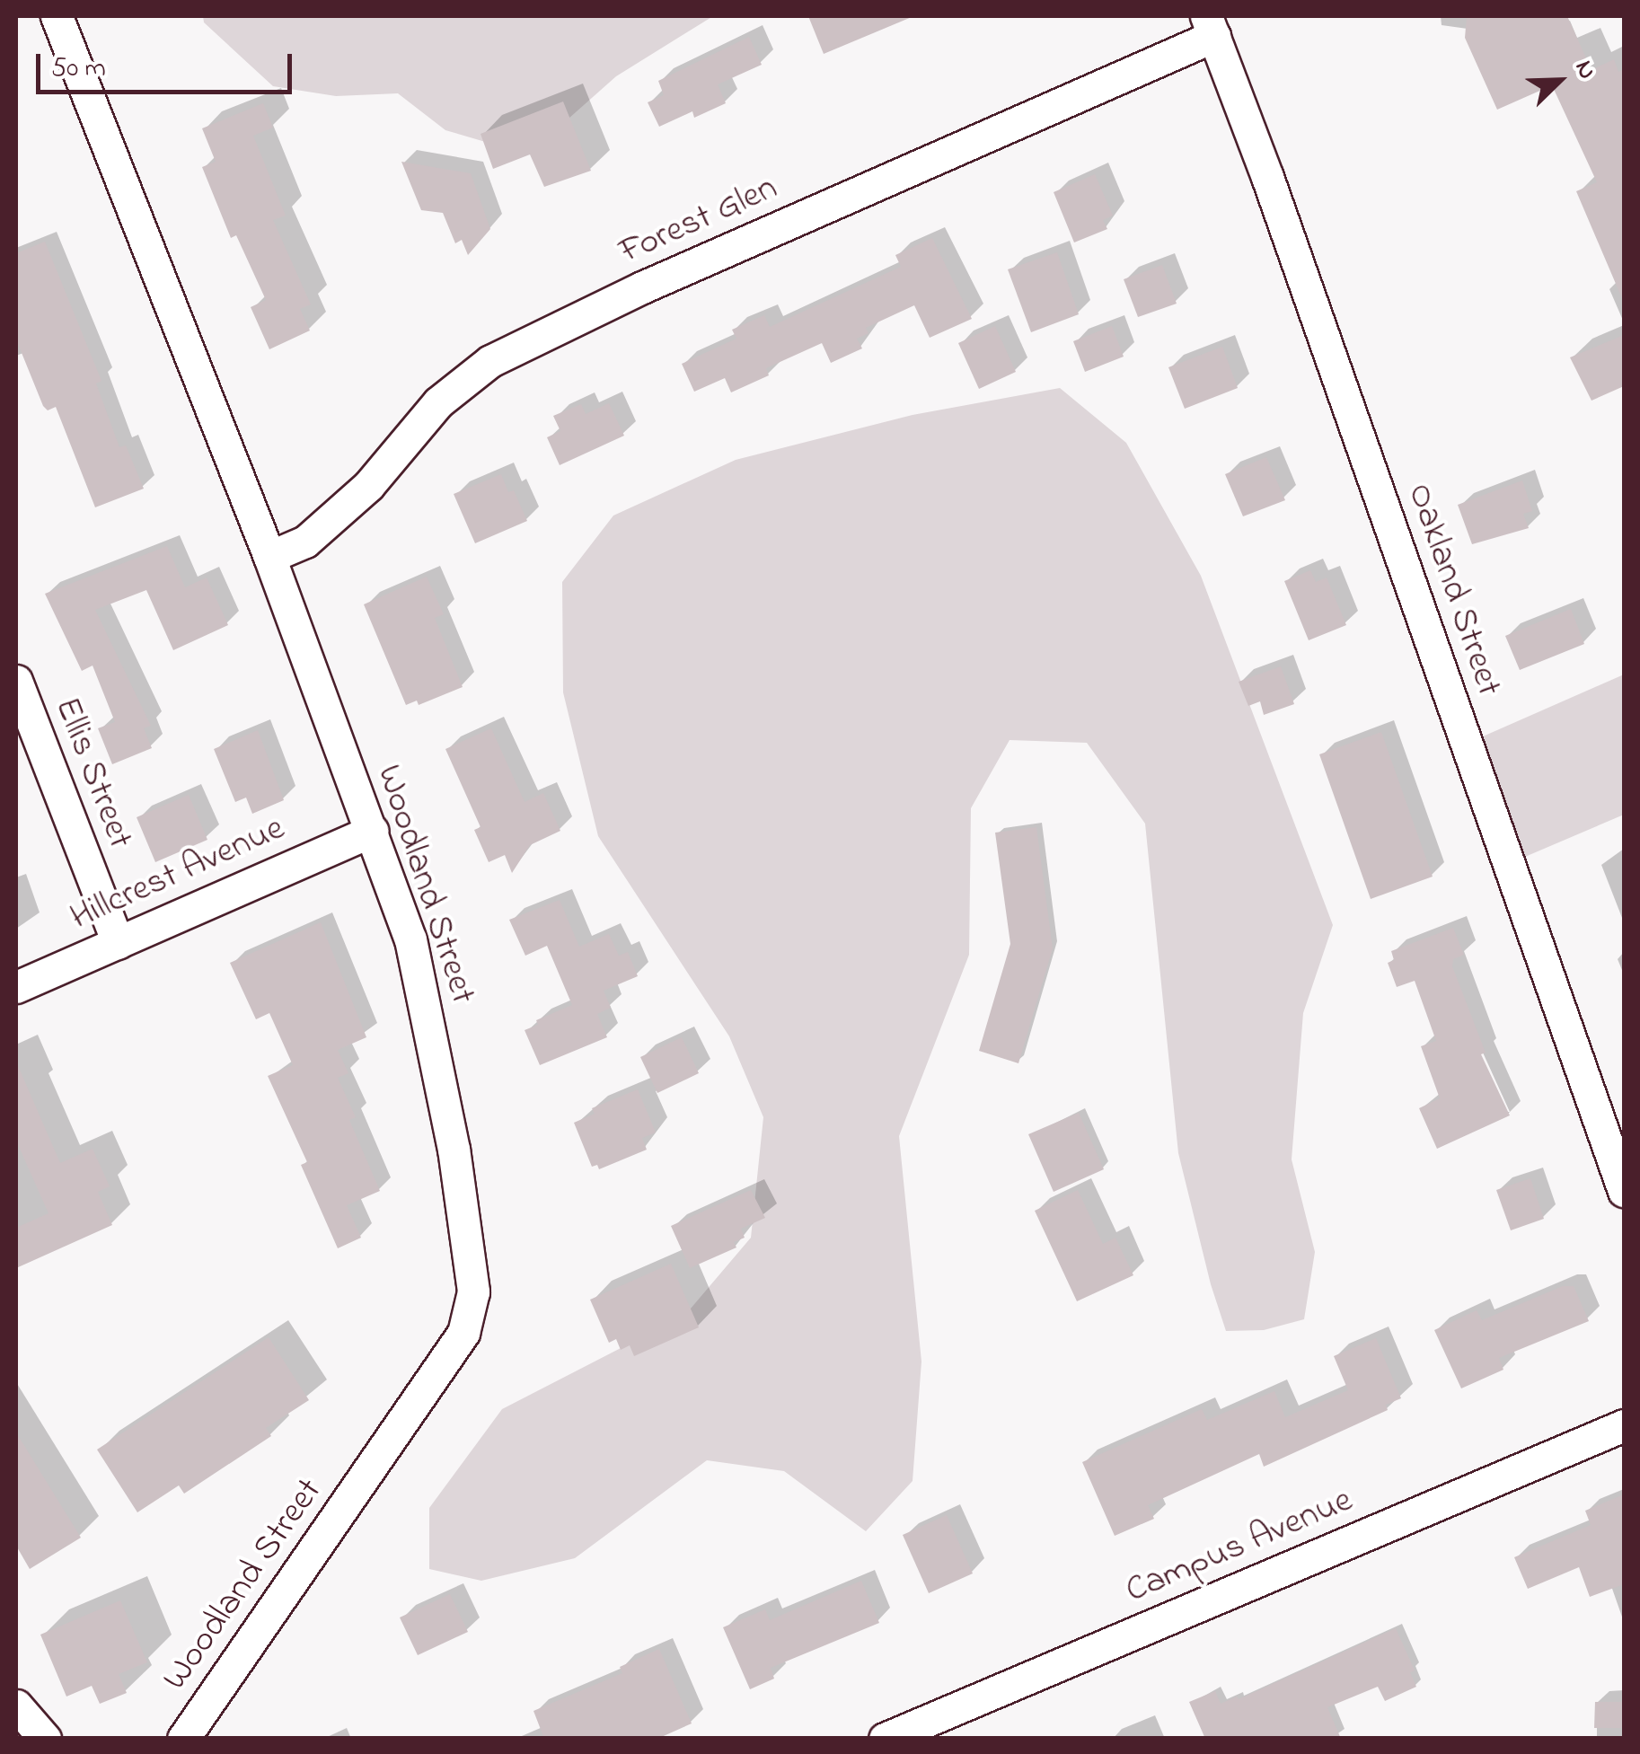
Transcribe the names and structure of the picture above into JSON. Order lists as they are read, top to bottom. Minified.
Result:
{"streets":{"street":["Forest Glen","Oakland Street","Ellis Street","Hillcrest Avenue","Woodland Street","Campus Avenue"]},"crossings":[["Forest Glen","Oakland Street"],["Forest Glen","Woodland Street"],["Ellis Street","Hillcrest Avenue"],["Hillcrest Avenue","Woodland Street"]],"scale_bar":"50 m","north":"top right"}
